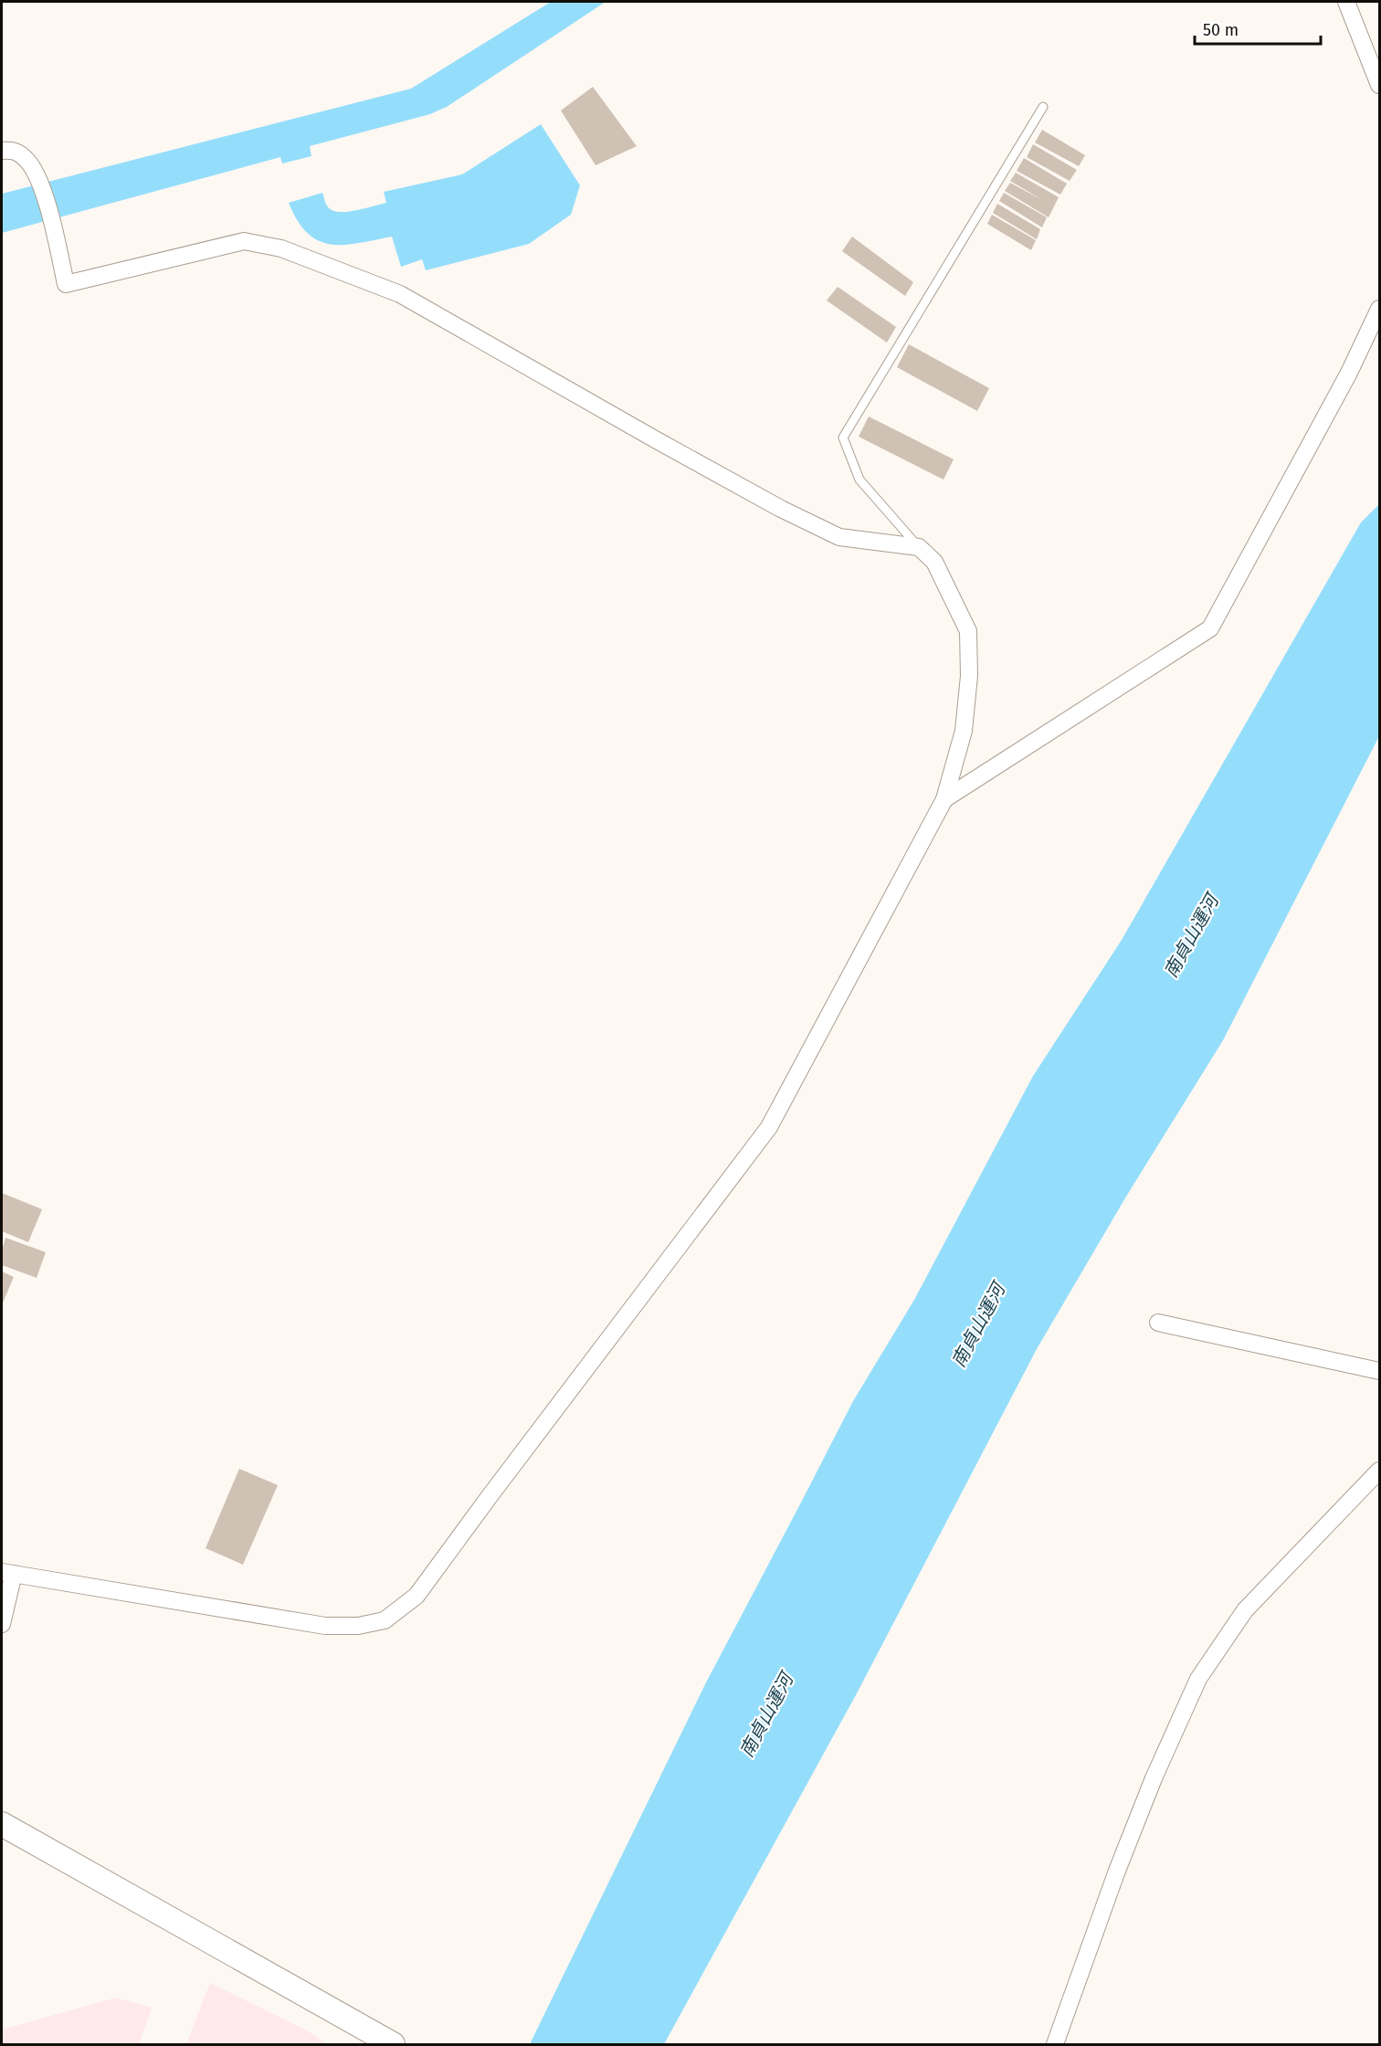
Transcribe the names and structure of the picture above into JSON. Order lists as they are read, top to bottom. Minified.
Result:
{"water":["南貞山運河"],"scale_bar":"50 m"}
